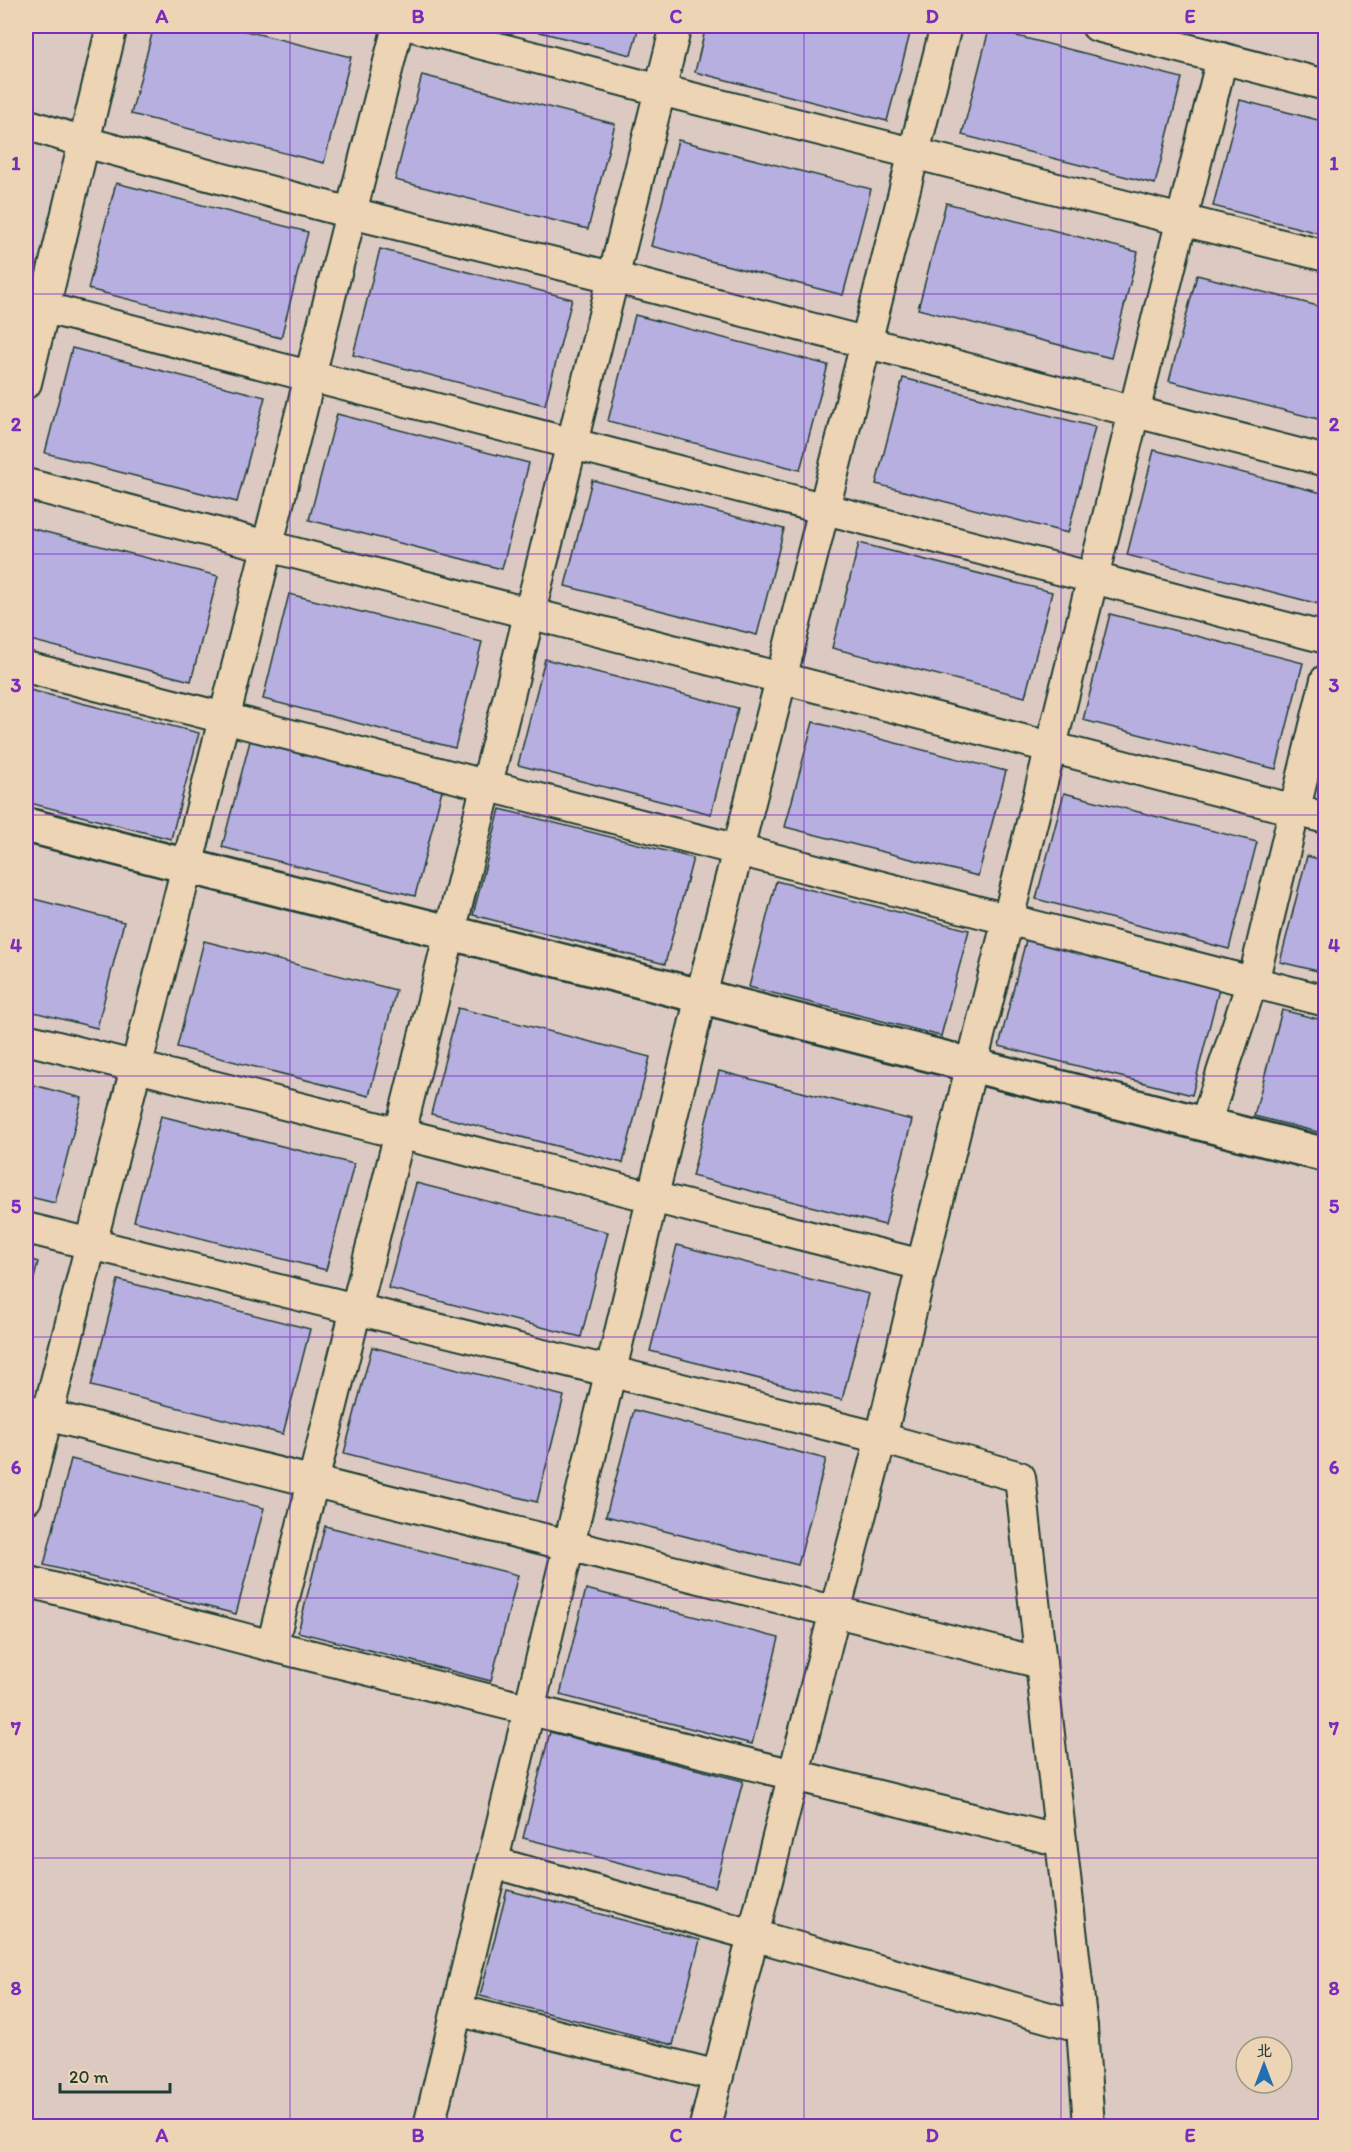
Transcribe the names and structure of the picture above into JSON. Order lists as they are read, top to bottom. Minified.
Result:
{"scale_bar":"20 m","north":"top","grid":{"columns":["A","B","C","D","E"],"rows":["1","2","3","4","5","6","7","8"]}}
